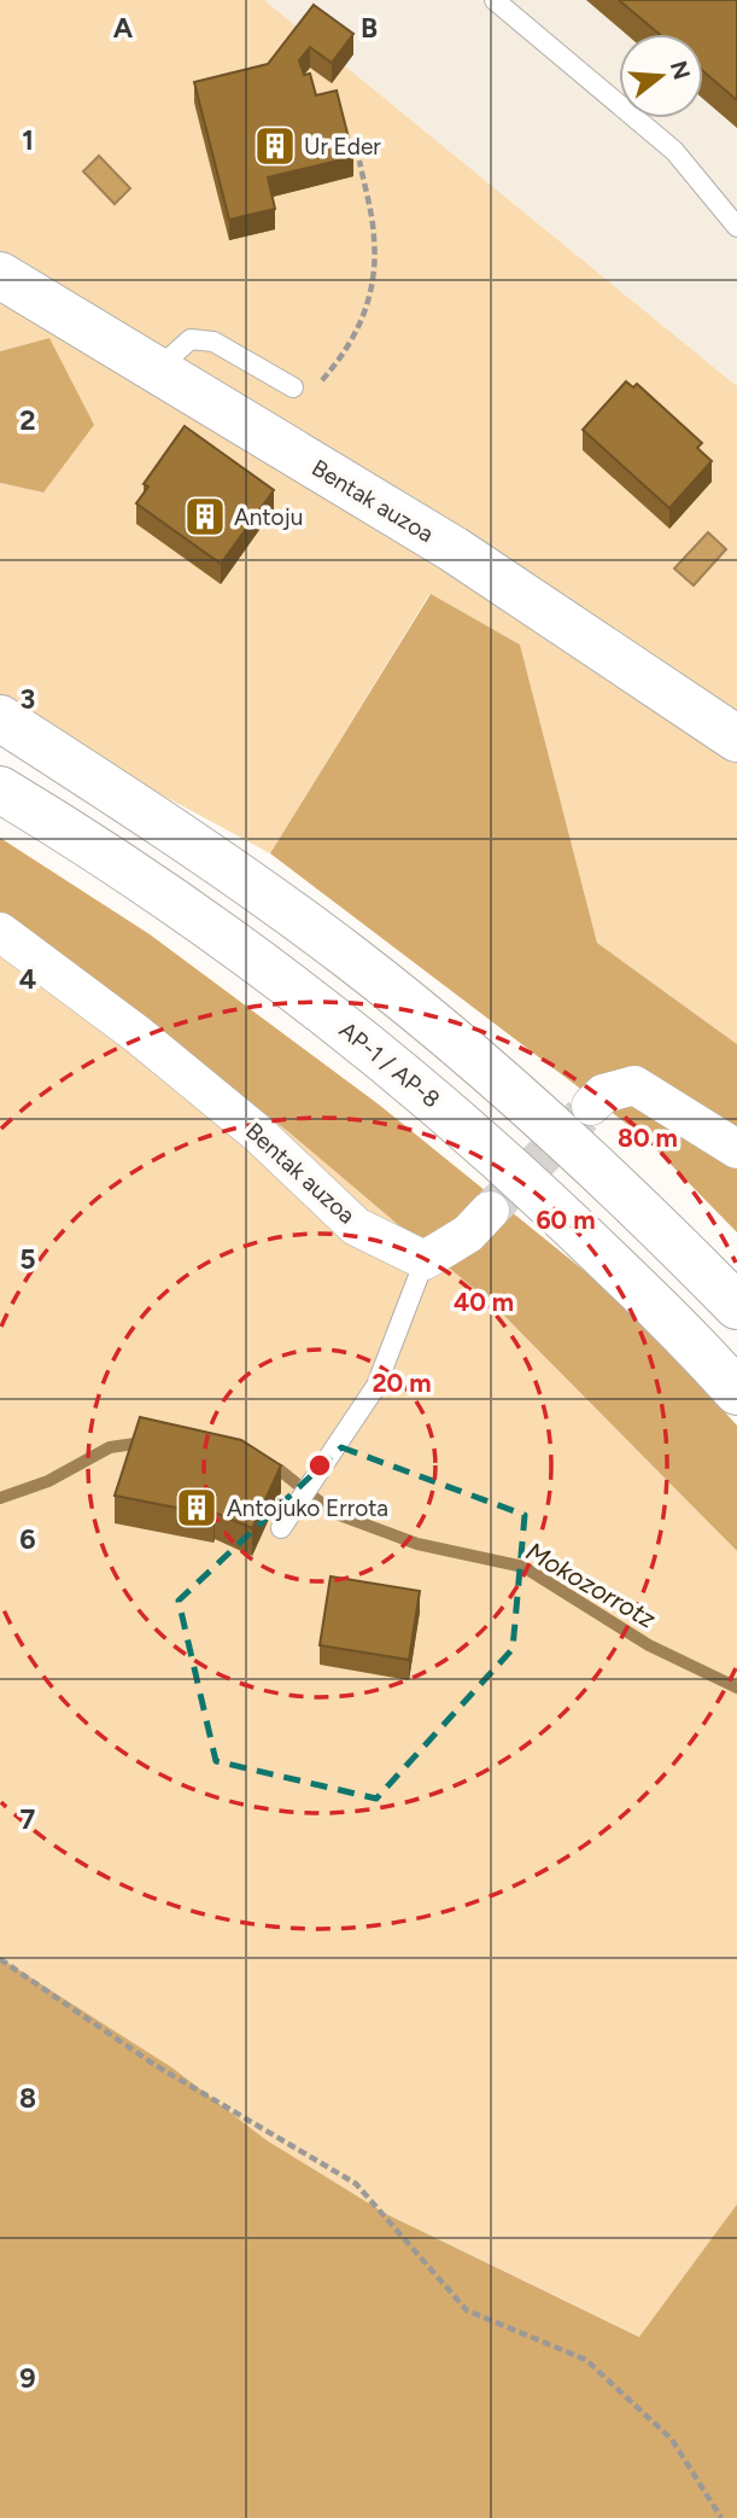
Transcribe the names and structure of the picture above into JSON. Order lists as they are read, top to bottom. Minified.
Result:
{"streets":{"main road":["Bentak auzoa","AP-1 / AP-8"]},"water":["Mokozorrotz"],"places":{"building":["Ur Eder","Antoju","Antojuko Errota"]},"north":"right","grid":{"columns":["A","B"],"rows":["1","2","3","4","5","6","7","8","9"]},"rings":["80 m","60 m","40 m","20 m"]}
